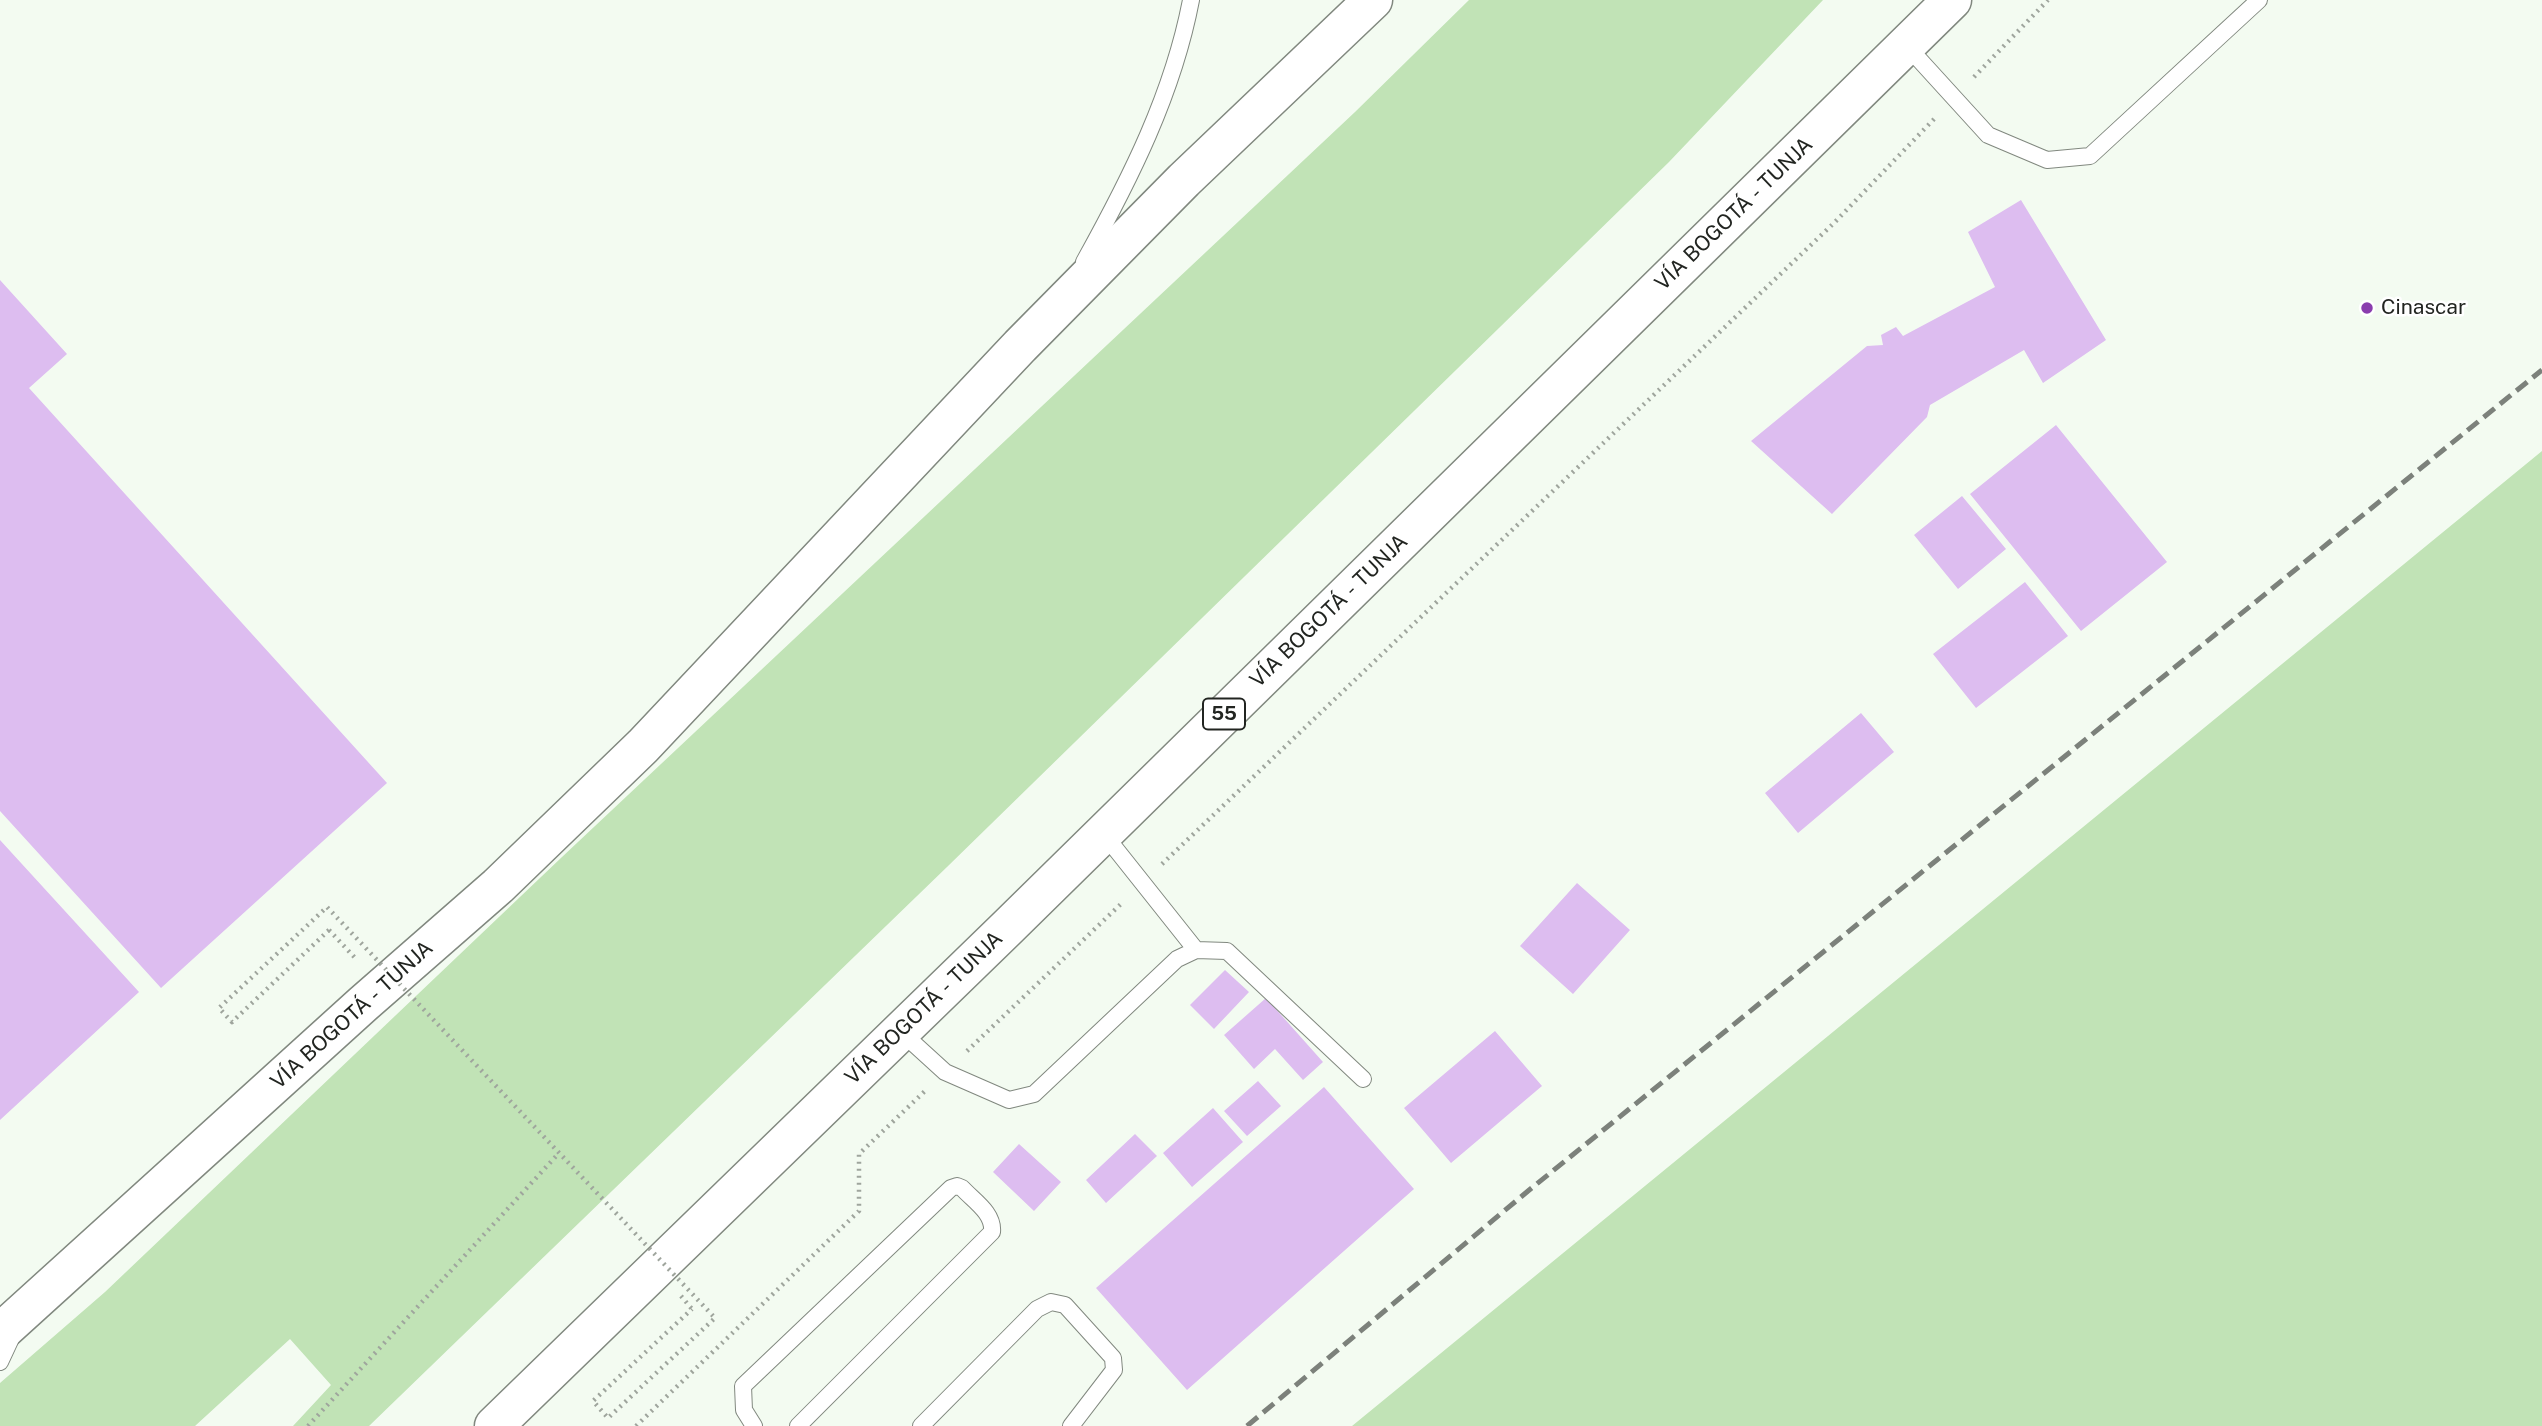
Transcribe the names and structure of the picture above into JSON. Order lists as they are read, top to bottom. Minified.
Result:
{"streets":{"highway":["VÍA BOGOTÁ - TUNJA","55"]},"places":["Cinascar"]}
